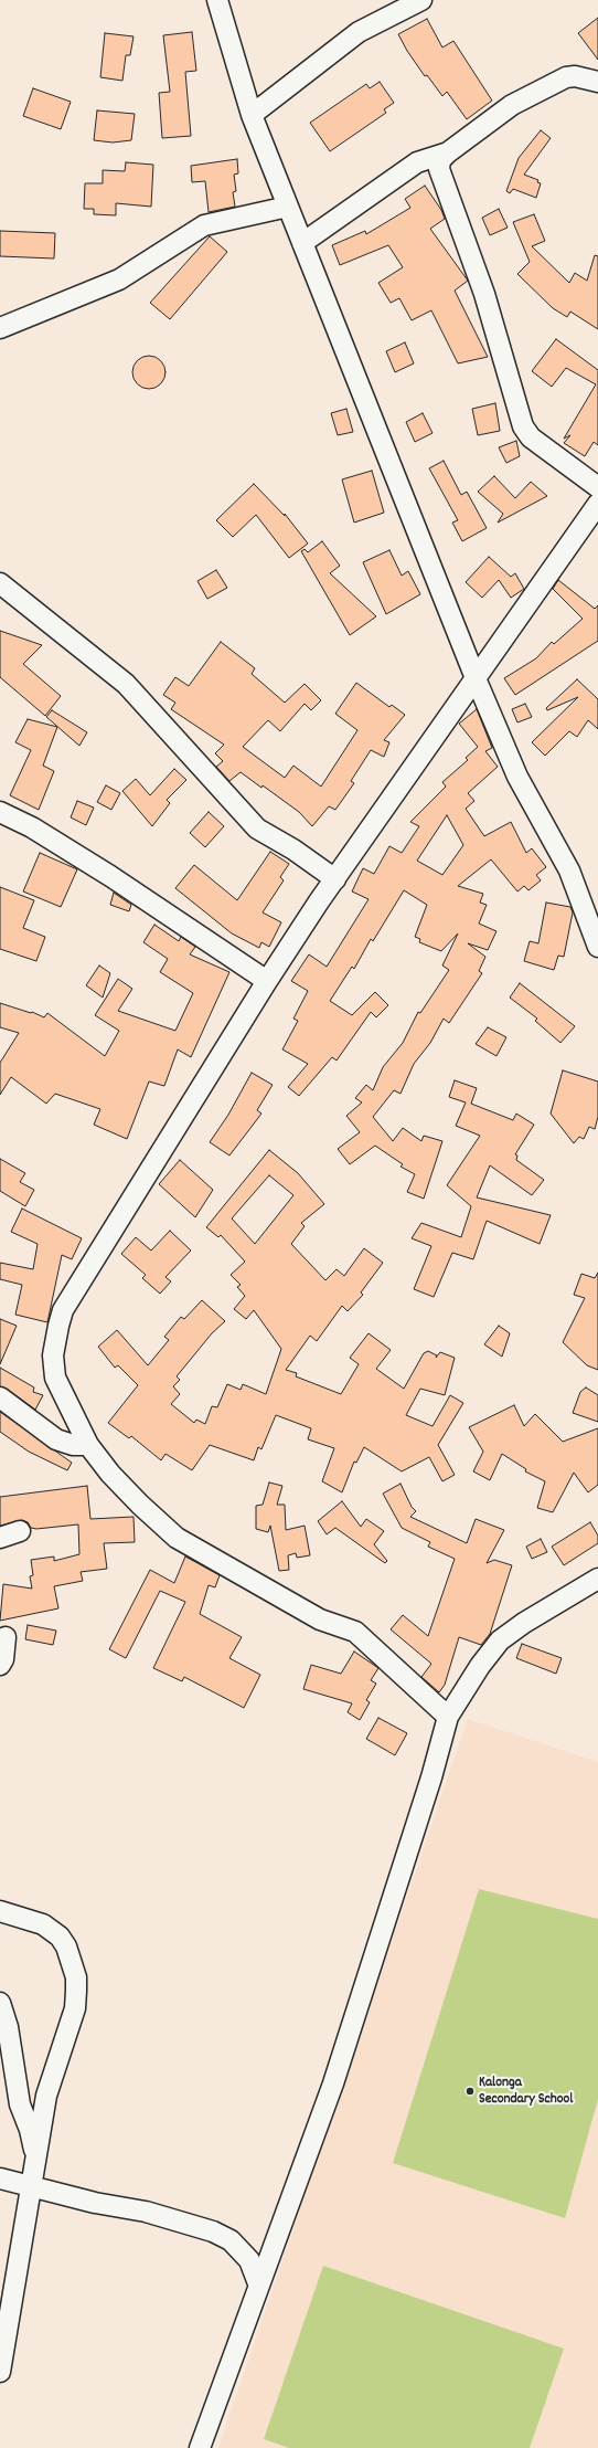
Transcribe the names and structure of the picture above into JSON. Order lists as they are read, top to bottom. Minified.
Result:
{"places":["Kalonga Secondary School"]}
